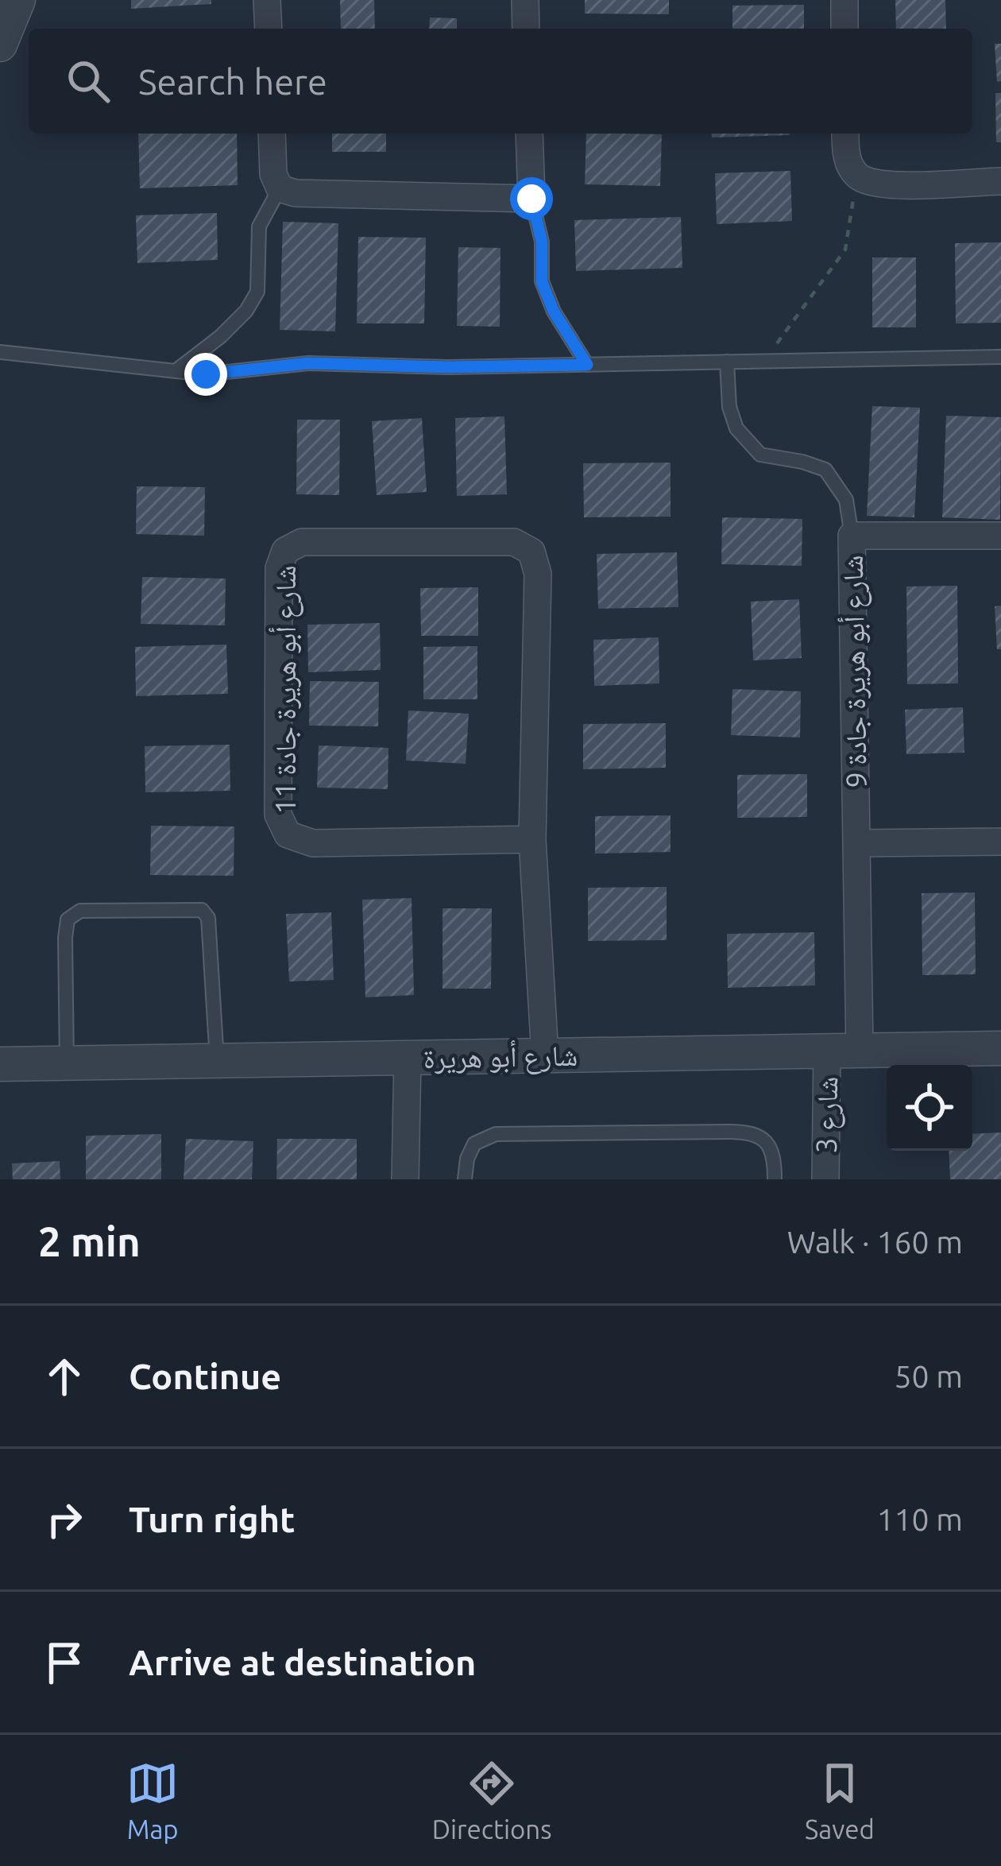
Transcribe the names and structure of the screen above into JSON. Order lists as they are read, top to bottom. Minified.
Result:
{"streets":{"street":["شارع أبو هريرة جادة 9","شارع أبو هريرة جادة 11","شارع أبو هريرة","شارع 3"]},"crossings":[["شارع أبو هريرة جادة 9","شارع أبو هريرة"],["شارع أبو هريرة جادة 9","شارع 3"],["شارع أبو هريرة جادة 11","شارع أبو هريرة"],["شارع أبو هريرة","شارع 3"]],"page":{"search":"Search here","heading":["2 min","Walk · 160 m"],"list":[["Continue","50 m"],["Turn right","110 m"],"Arrive at destination"],"nav":["Map","Directions","Saved"]}}
